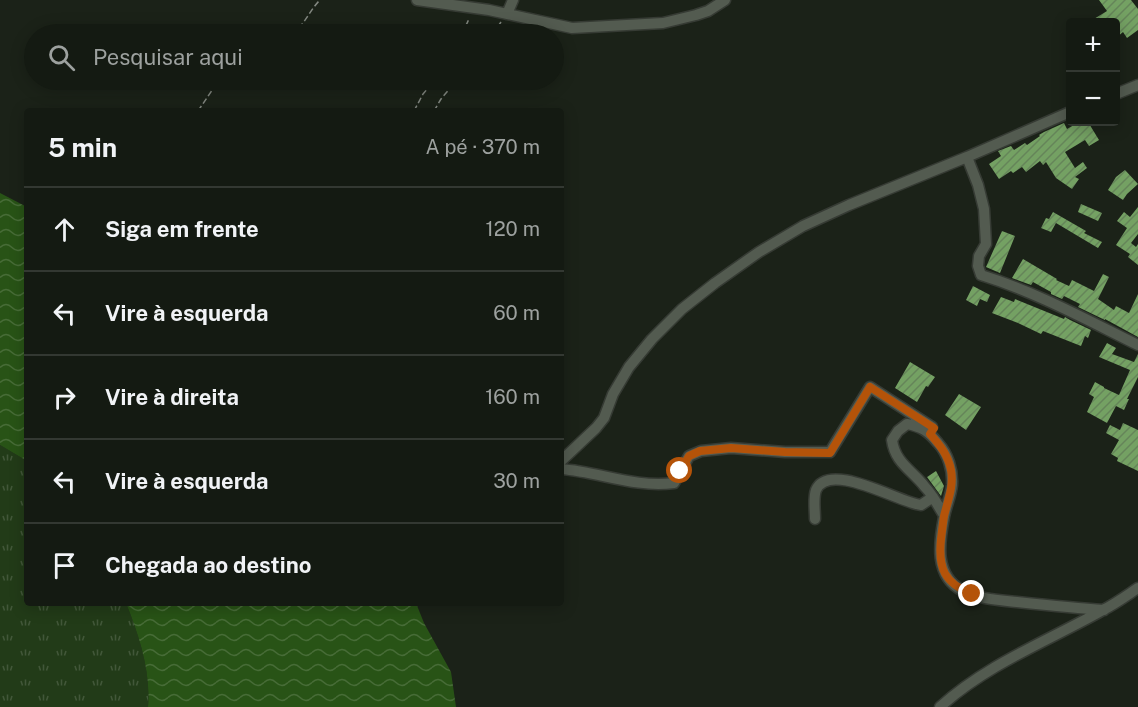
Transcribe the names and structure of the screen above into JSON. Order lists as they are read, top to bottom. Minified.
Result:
{"page":{"map_buttons":["+","−"],"search":"Pesquisar aqui","heading":["5 min","A pé · 370 m"],"list":[["Siga em frente","120 m"],["Vire à esquerda","60 m"],["Vire à direita","160 m"],["Vire à esquerda","30 m"],"Chegada ao destino"]}}
